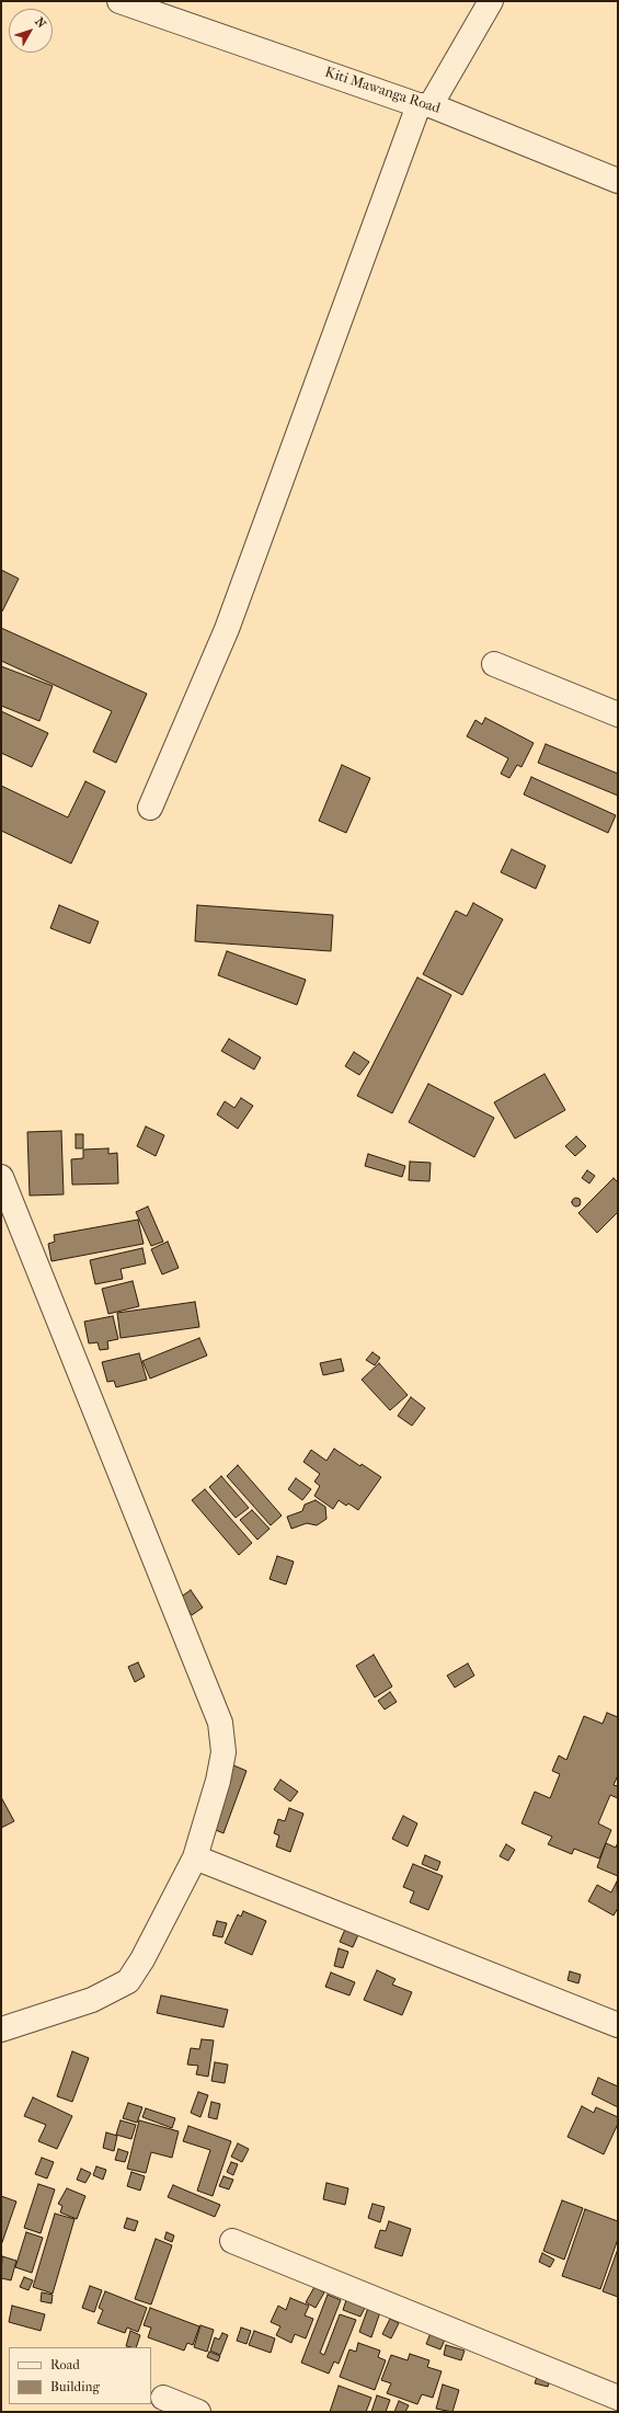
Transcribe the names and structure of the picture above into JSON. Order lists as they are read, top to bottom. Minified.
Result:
{"streets":{"street":["Kiti Mawanga Road"]},"legend":["Road","Building"],"north":"top right"}
